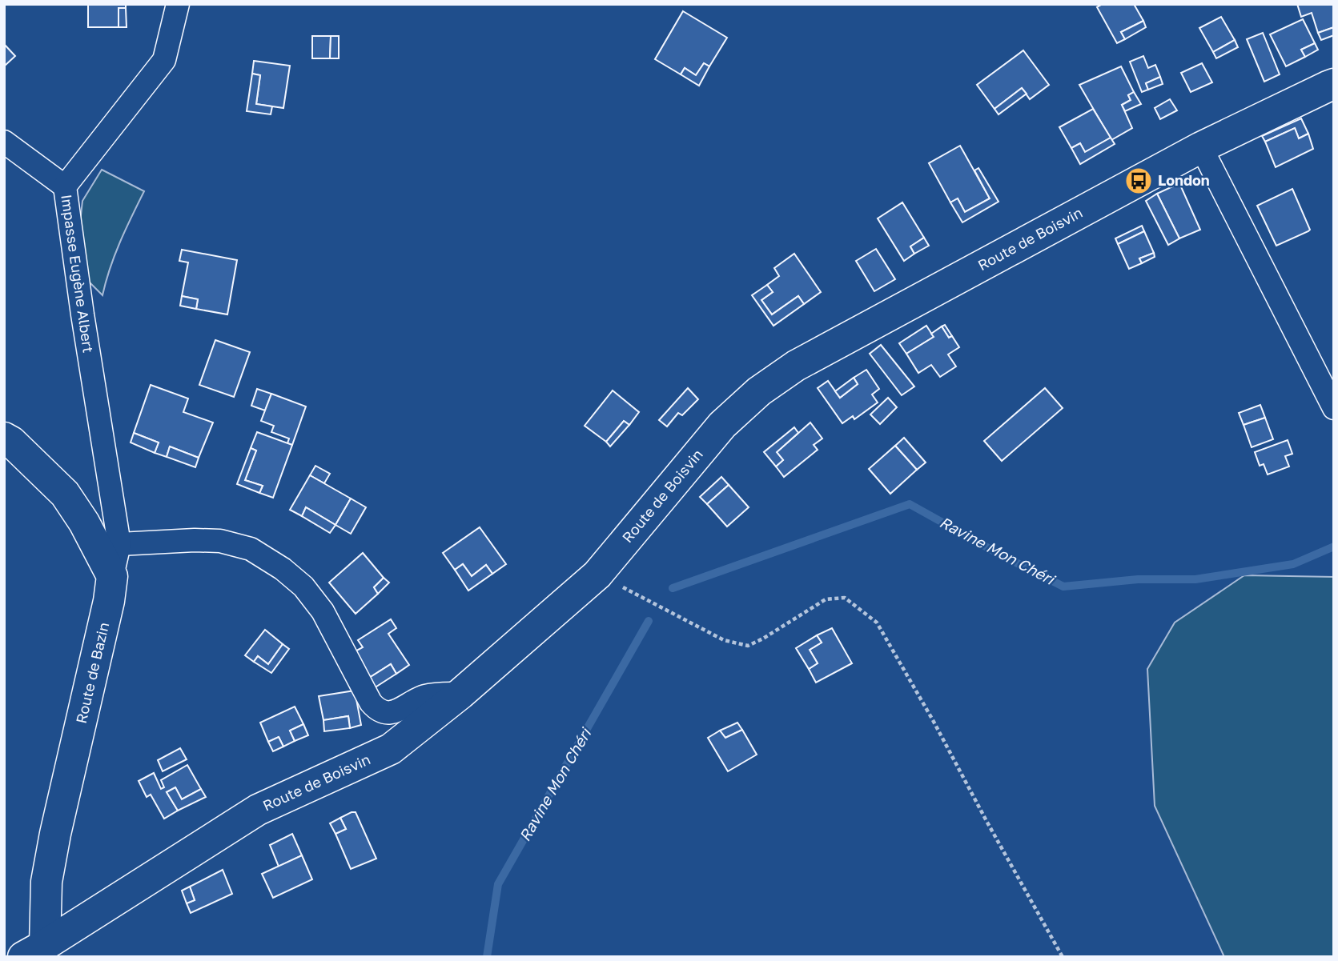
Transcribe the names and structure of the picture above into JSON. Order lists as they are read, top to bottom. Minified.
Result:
{"streets":{"main road":["Route de Boisvin","Route de Bazin"],"street":["Impasse Eugène Albert"]},"crossings":[["Route de Boisvin","Route de Bazin"],["Impasse Eugène Albert","Route de Bazin"]],"water":["Ravine Mon Chéri"],"places":{"bus stop":["London"]}}
